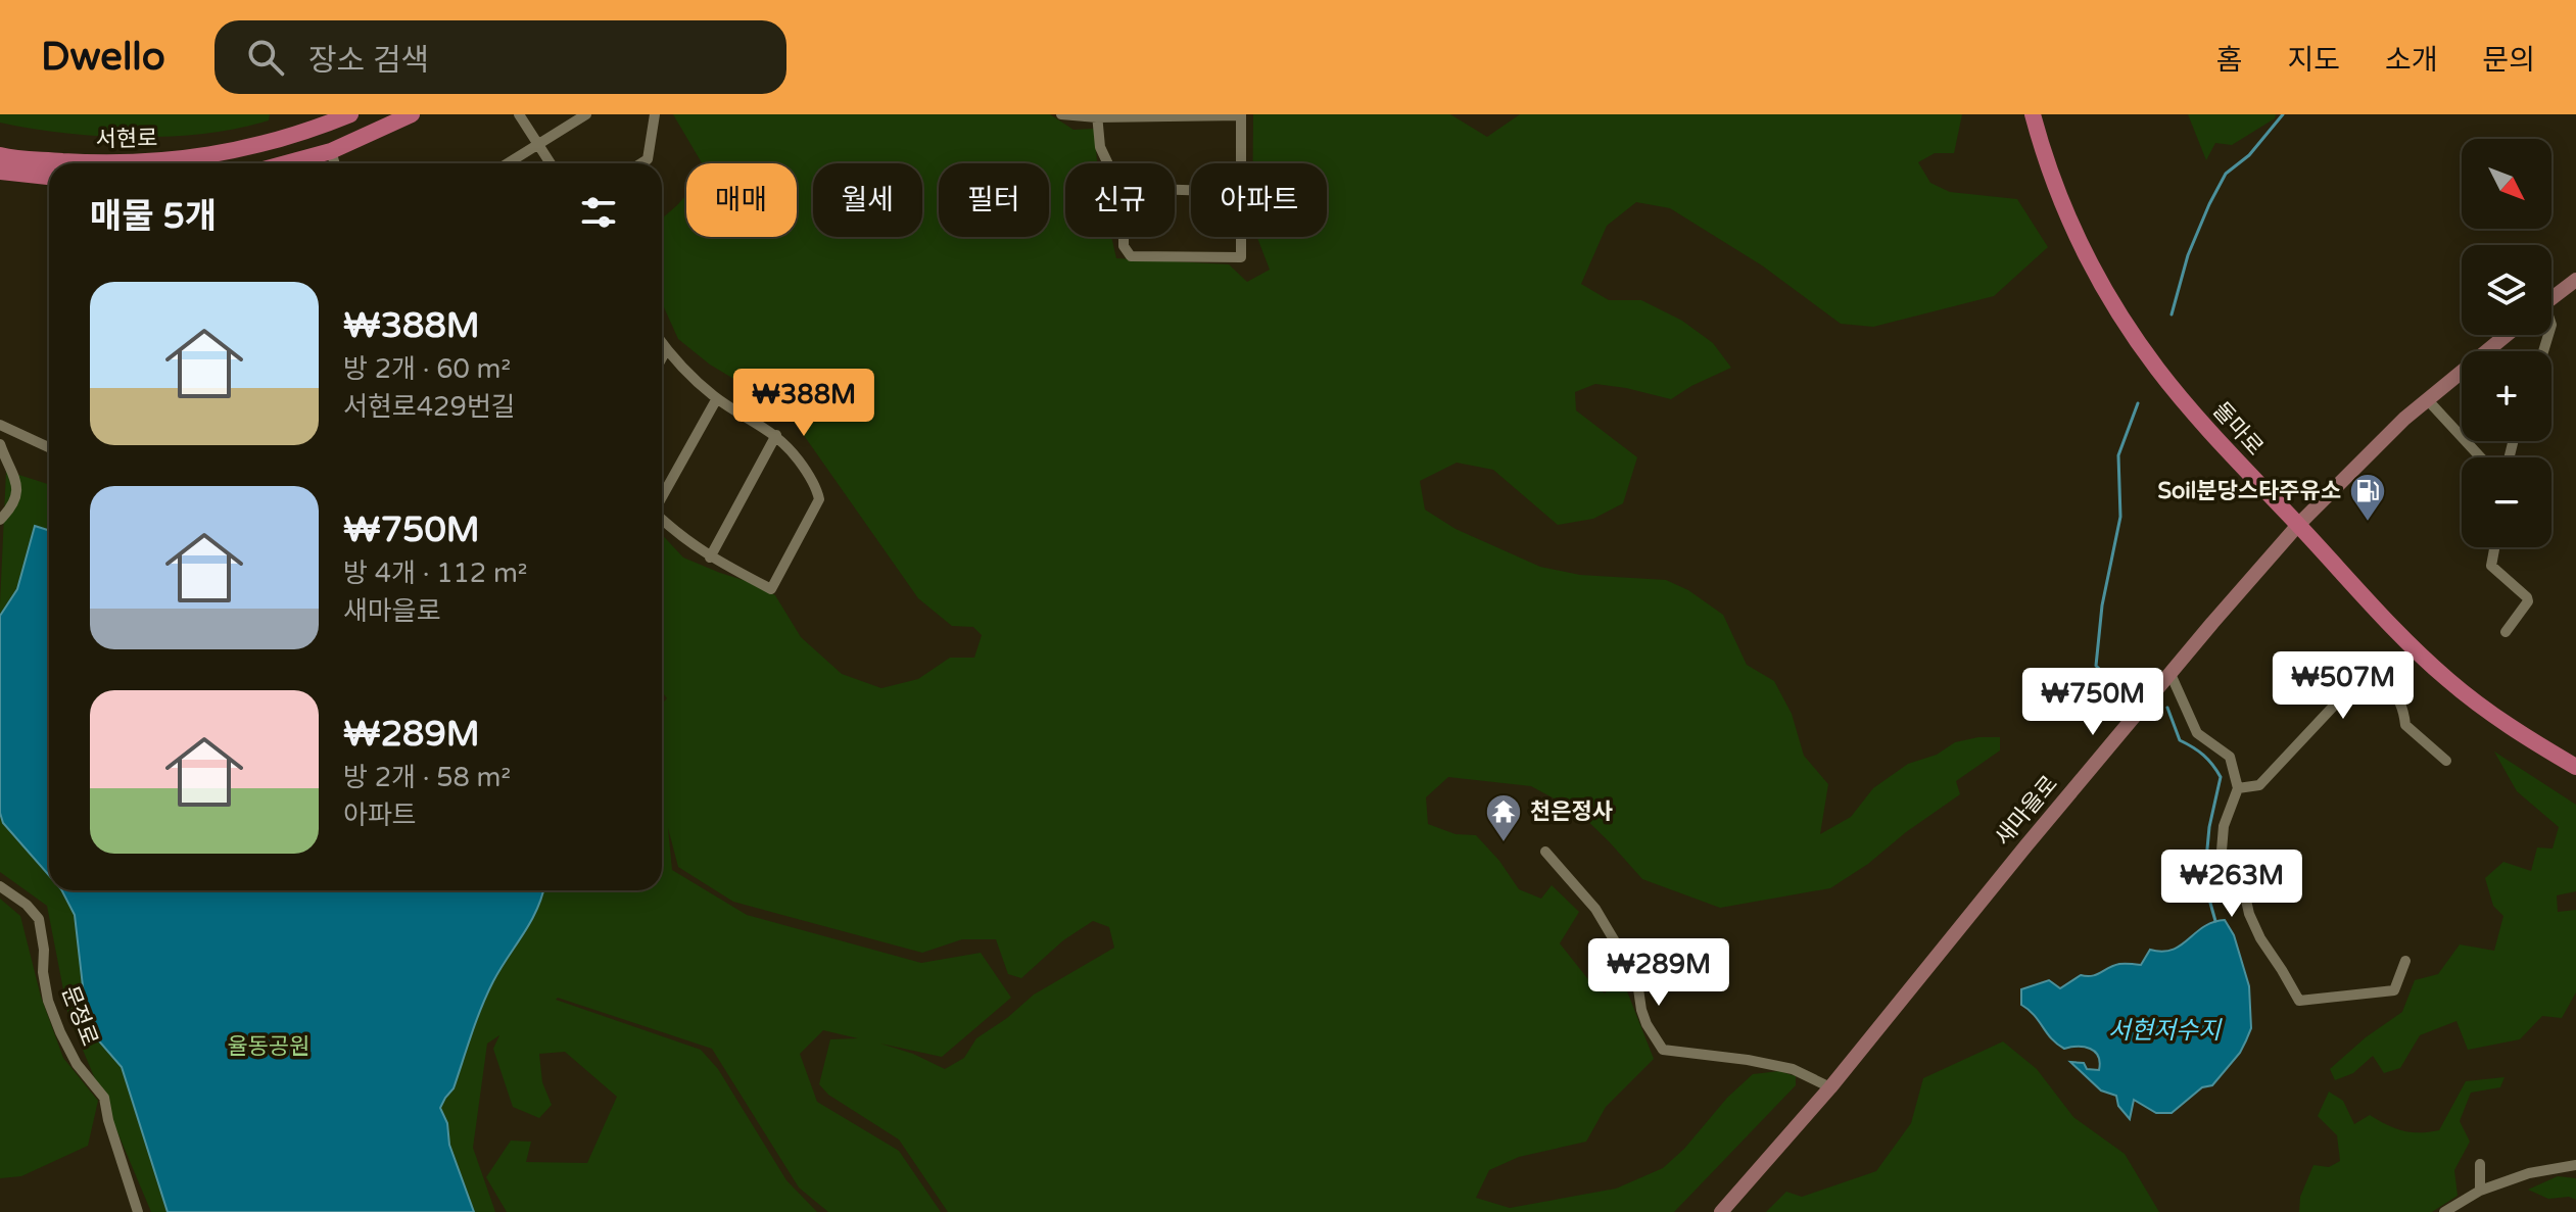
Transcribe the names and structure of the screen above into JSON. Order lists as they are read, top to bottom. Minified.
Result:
{"streets":{"main road":["서현로","돌마로"],"street":["새마을로","문정로"]},"crossings":[["돌마로","새마을로"]],"water":["서현저수지"],"parks":["율동공원"],"places":{"fuel station":["Soil분당스타주유소"],"temple":["천은정사"]},"north":"bottom right","page":{"header":"Dwello","search":"장소 검색","nav":["홈","지도","소개","문의"],"map_buttons":["+","−"],"chip":["매매","월세","필터","신규","아파트"],"heading":"매물 5개","list":[{"name":"₩388M","note":"방 2개 · 60 m² · 서현로429번길"},{"name":"₩750M","note":"방 4개 · 112 m² · 새마을로"},{"name":"₩289M","note":"방 2개 · 58 m² · 아파트"}],"price":["₩388M","₩507M","₩750M","₩263M","₩289M"]}}
